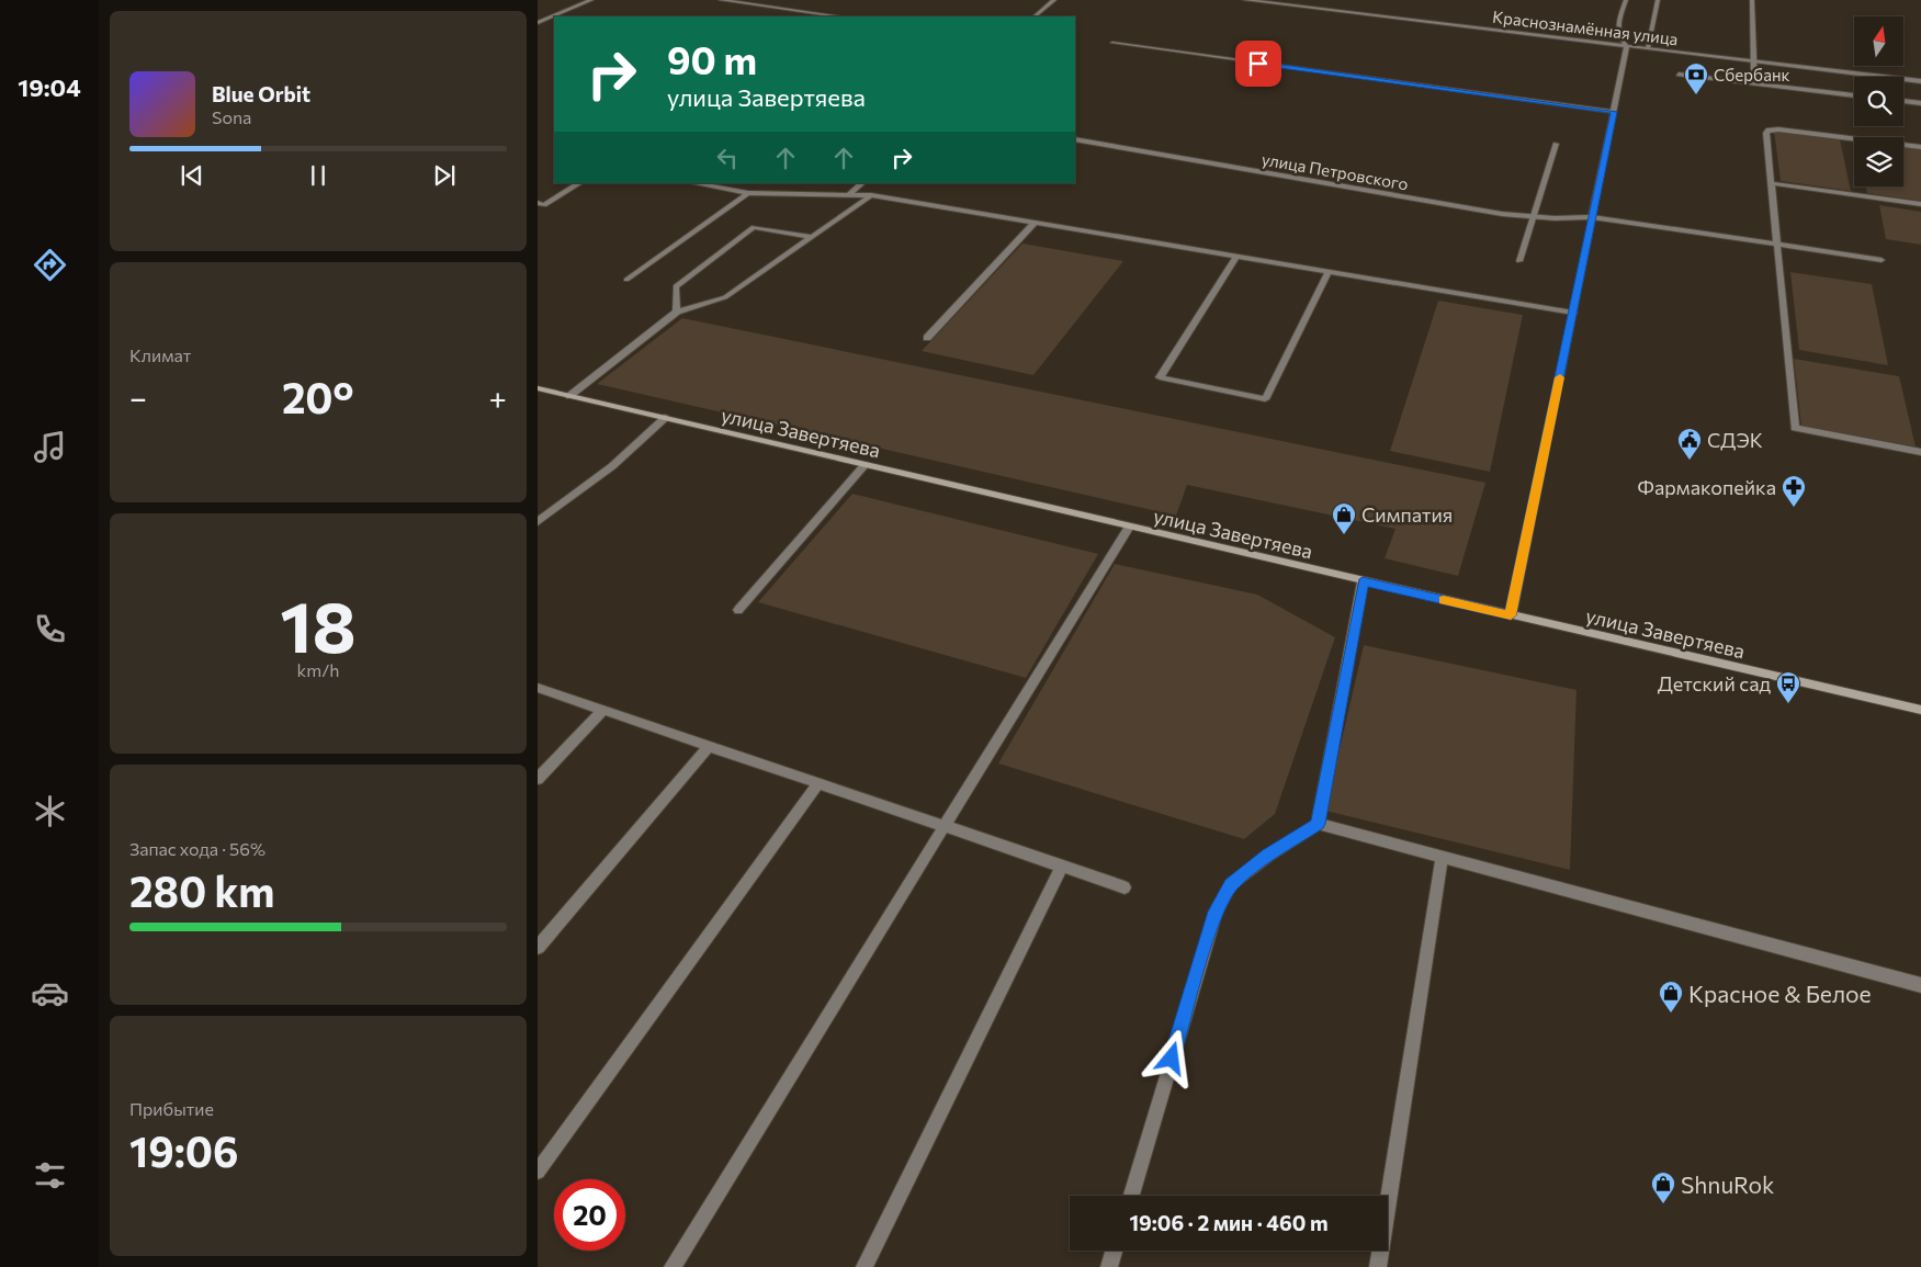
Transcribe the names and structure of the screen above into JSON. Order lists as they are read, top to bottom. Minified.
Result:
{"streets":{"main road":["улица Завертяева"],"street":["Краснознамённая улица","улица Петровского"]},"places":{"bank":["Сбербанк"],"public building":["СДЭК"],"pharmacy":["Фармакопейка"],"shop":["Симпатия","Красное & Белое","ShnuRok"],"bus stop":["Детский сад"]},"north":"top","page":{"tabs":"19:04","turn":["90 m","улица Завертяева"],"song":["Blue Orbit","Sona"],"tile":["Климат",["18","km/h"],["Запас хода · 56%","280 km"],["Прибытие","19:06"]],"heat":["−","20°","+"],"limit":"20","trip":"19:06 · 2 мин · 460 m"}}
